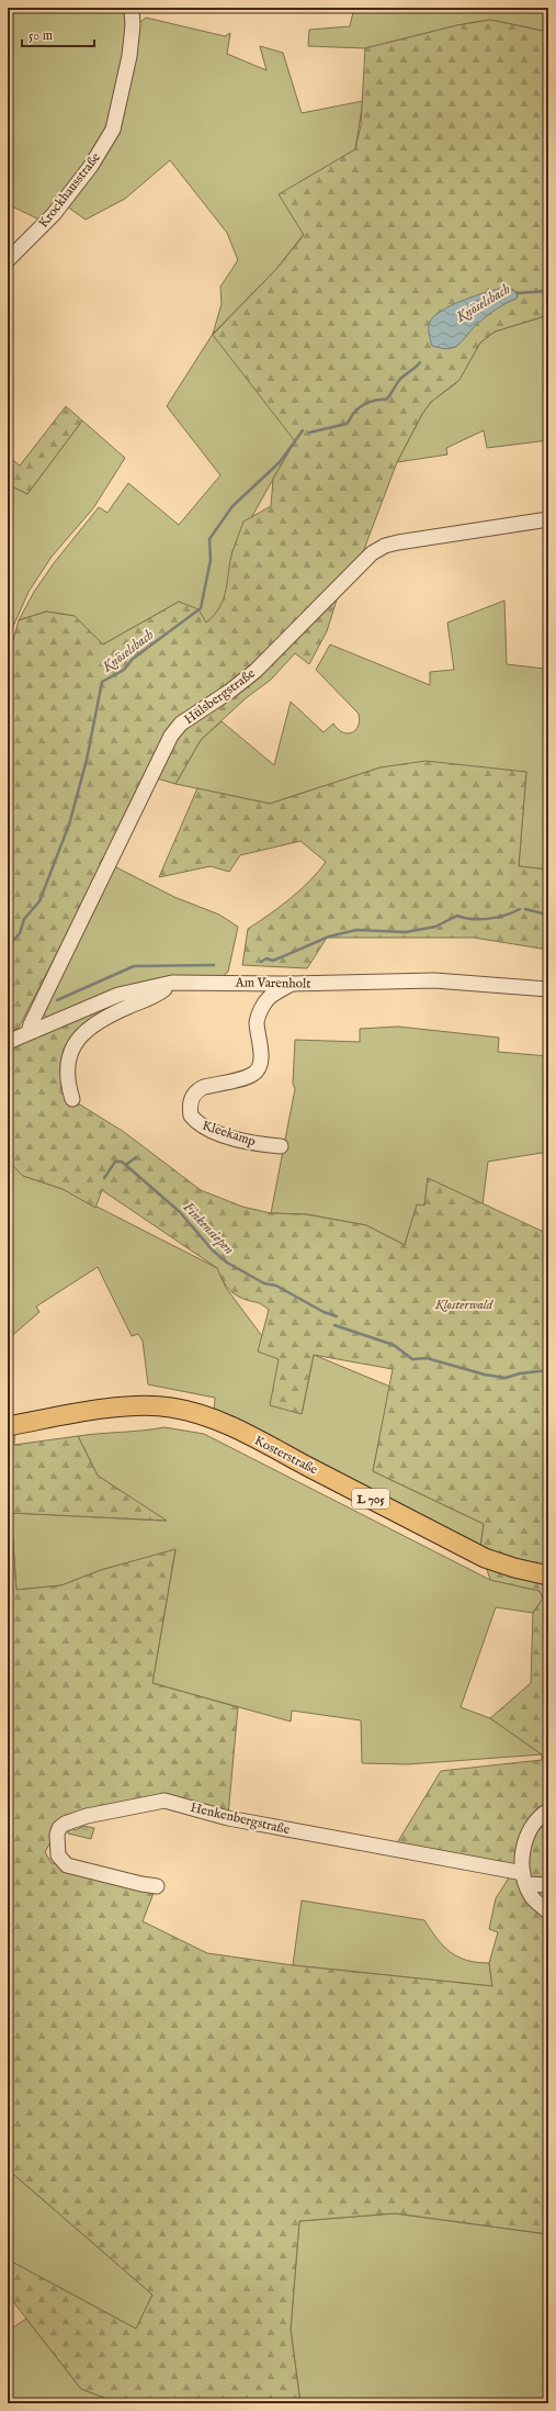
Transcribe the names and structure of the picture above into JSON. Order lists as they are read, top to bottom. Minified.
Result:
{"streets":{"main road":["Kosterstraße","L 705"],"street":["Krockhausstraße","Hülsbergstraße","Am Varenholt","Kleekamp","Henkenbergstraße"]},"crossings":[["Hülsbergstraße","Am Varenholt"],["Am Varenholt","Kleekamp"]],"water":["Knöselsbach","Finkensiepen"],"parks":["Klosterwald"],"scale_bar":"50 m"}
